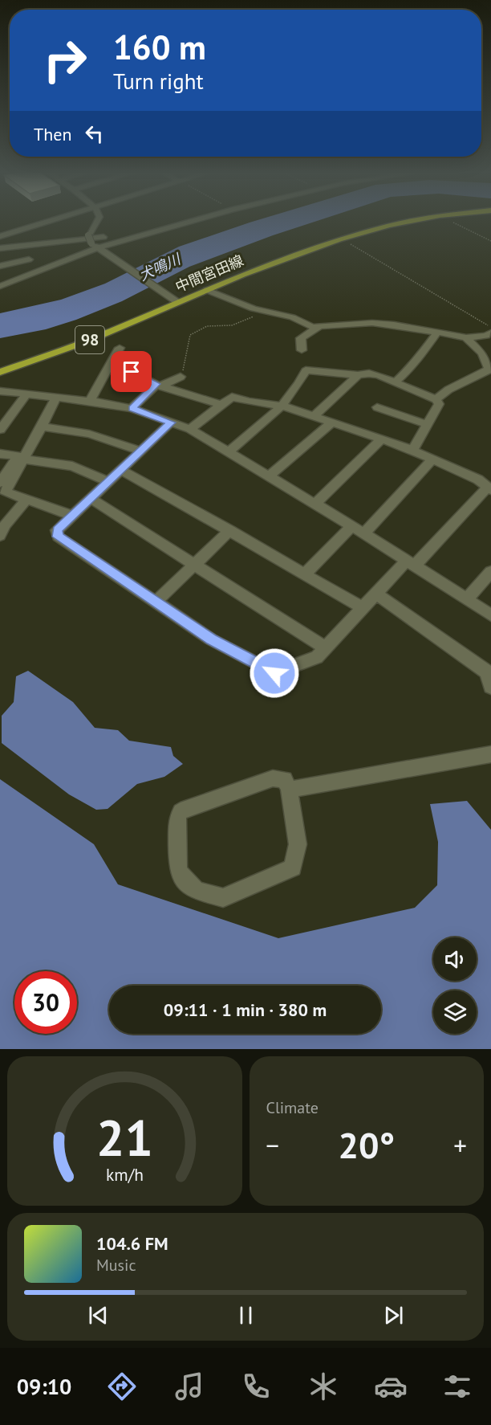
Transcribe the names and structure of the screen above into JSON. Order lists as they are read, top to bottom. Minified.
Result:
{"streets":{"main road":["中間宮田線","98"]},"water":["犬鳴川"],"page":{"turn":["160 m","Turn right"],"then":"Then","limit":"30","trip":"09:11 · 1 min · 380 m","tile":"Climate","heat":["−","20°","+"],"song":["104.6 FM","Music"],"tabs":"09:10","gauge":["21","km/h"]}}
